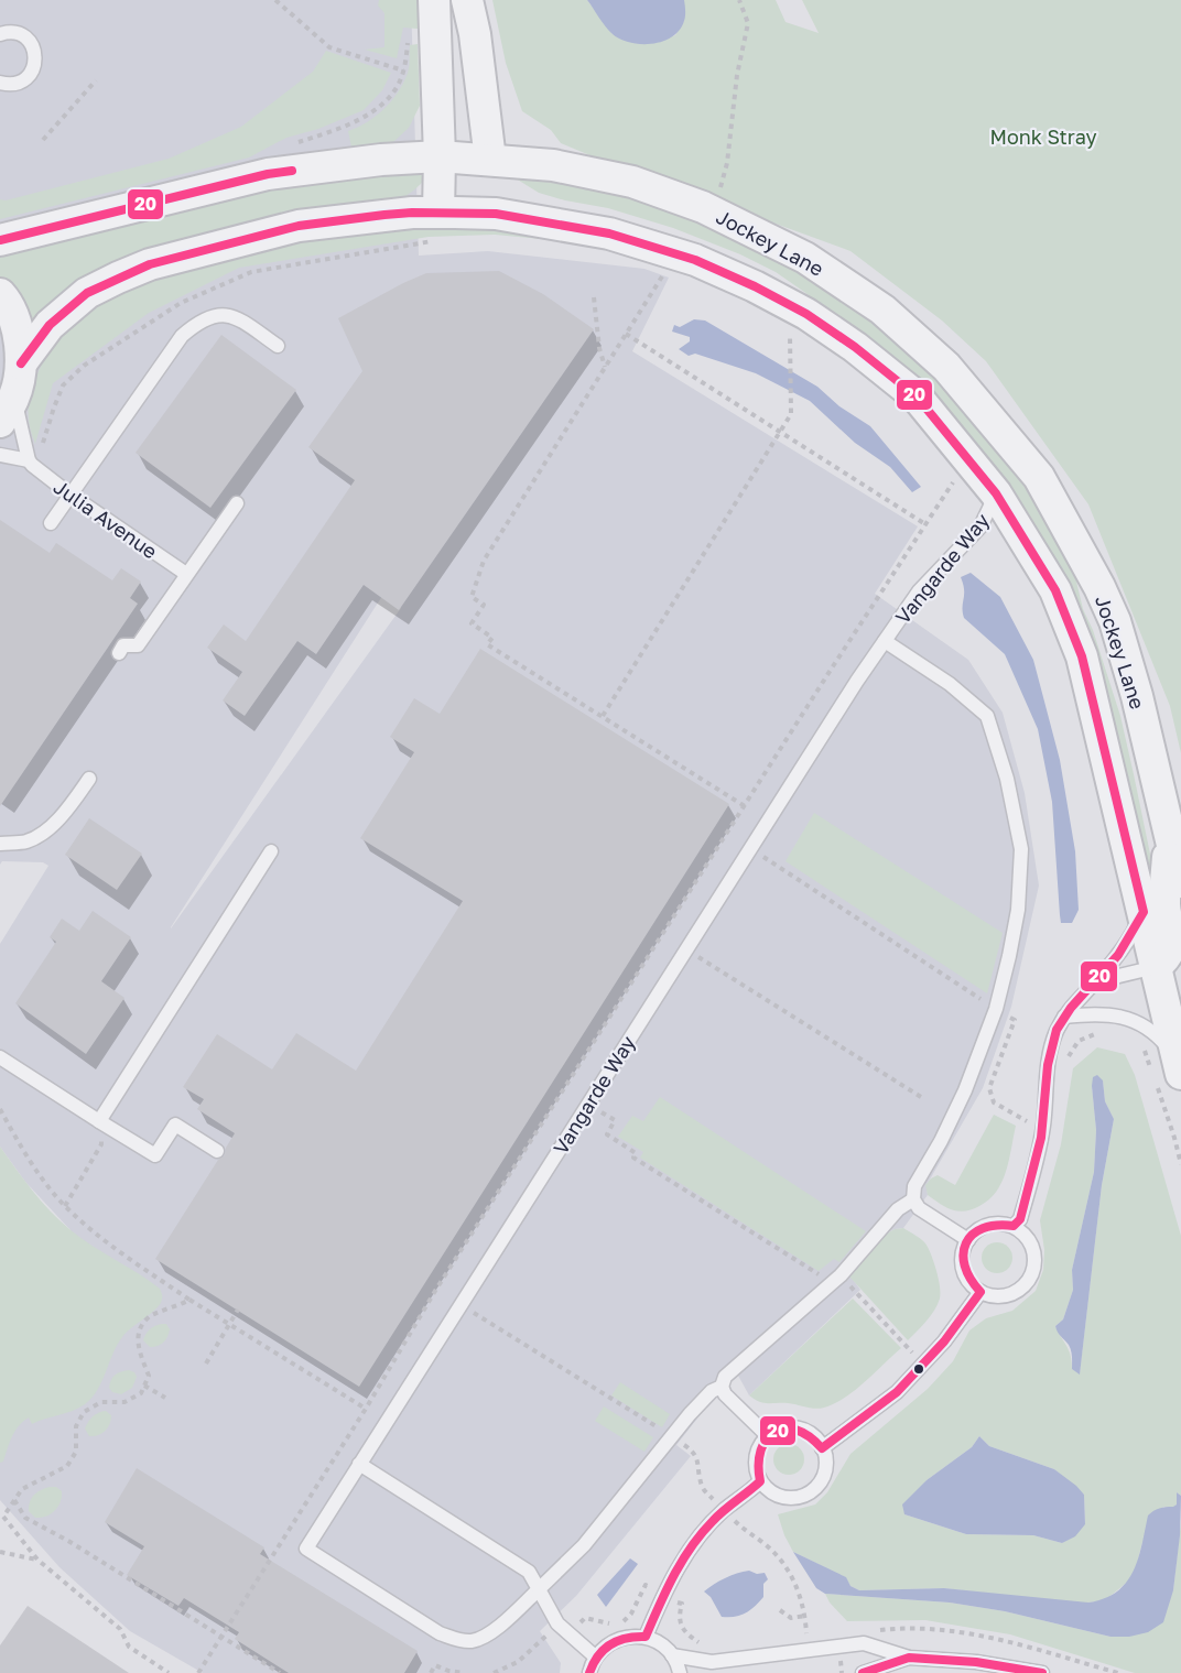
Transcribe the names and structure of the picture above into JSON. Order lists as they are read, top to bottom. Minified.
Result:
{"streets":{"street":["Jockey Lane"],"lane":["Julia Avenue","Vangarde Way"]},"crossings":[["Jockey Lane","Vangarde Way"]],"parks":["Monk Stray"],"lines":["transit line 20"]}
